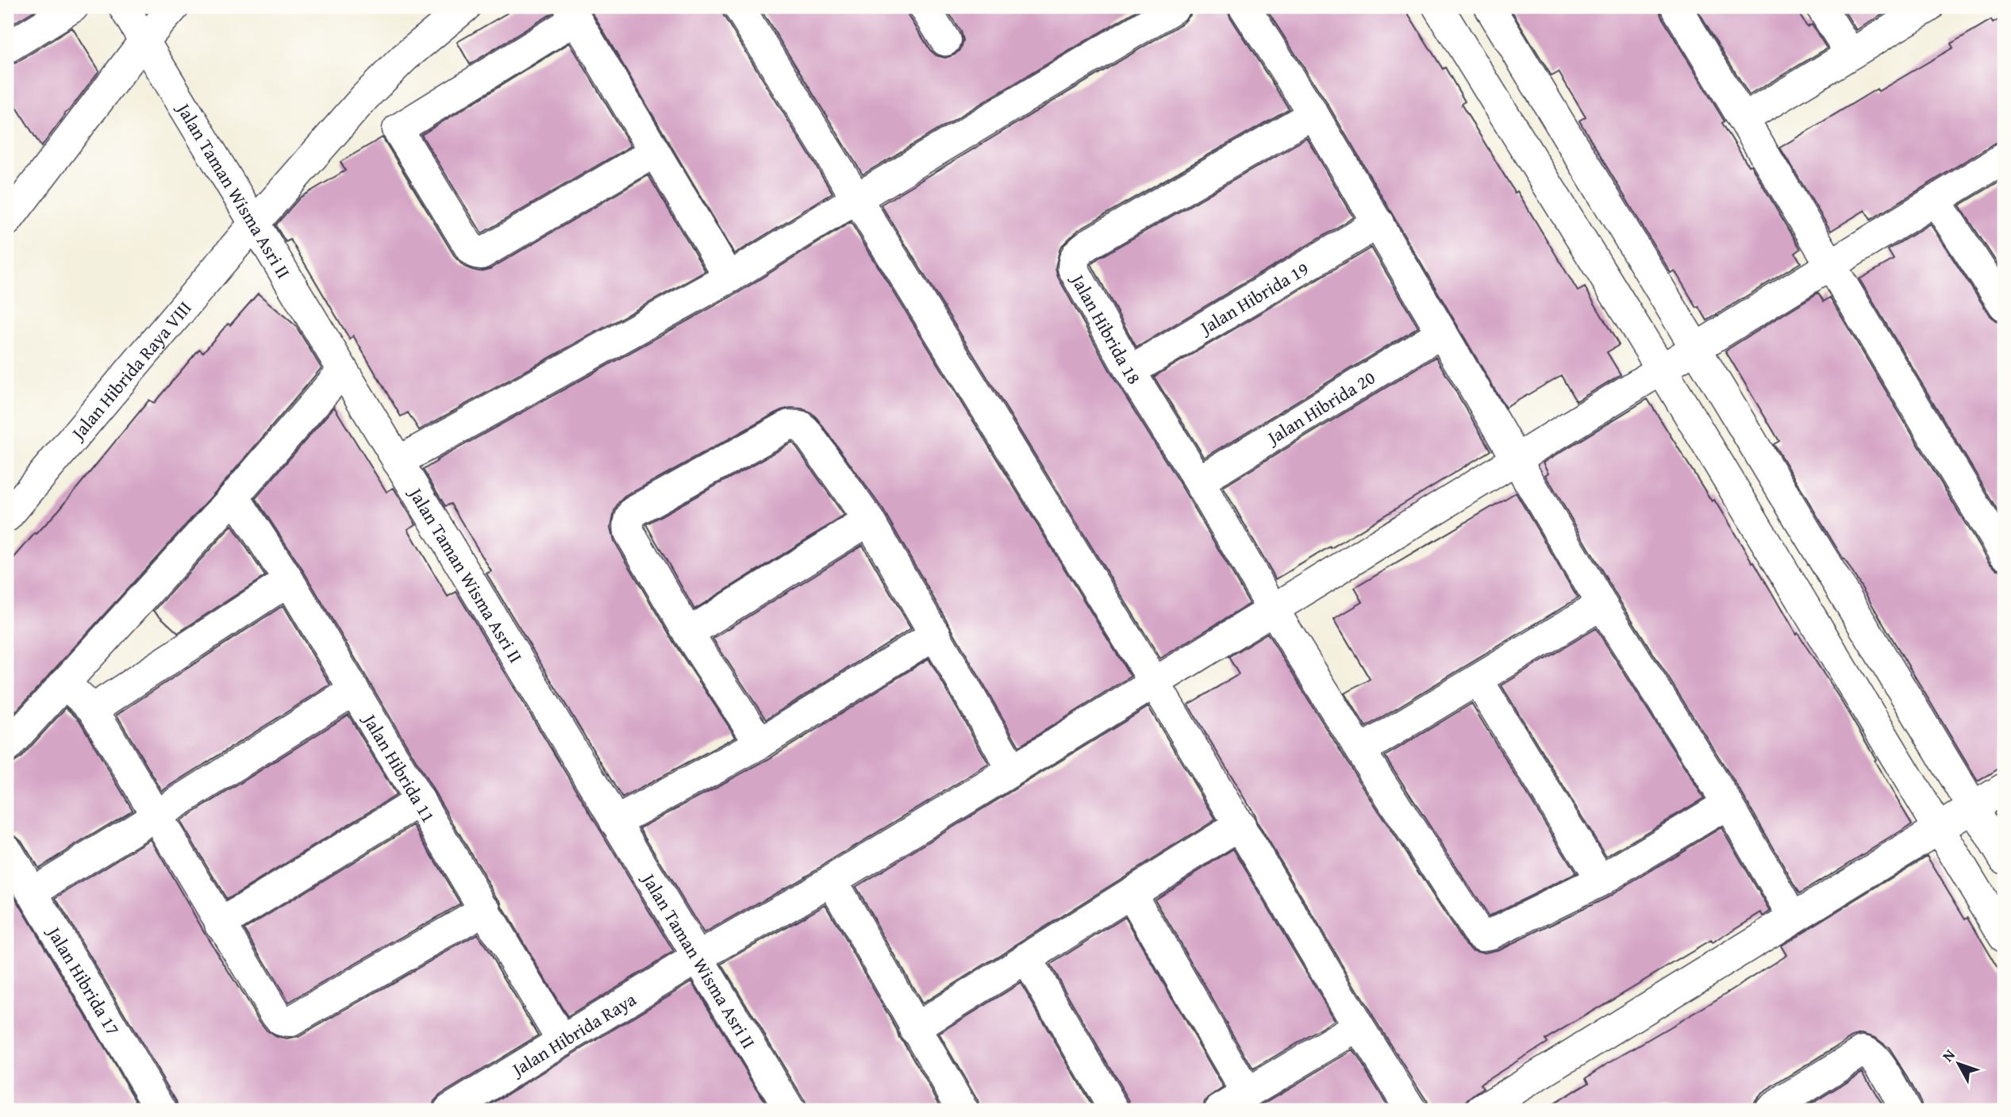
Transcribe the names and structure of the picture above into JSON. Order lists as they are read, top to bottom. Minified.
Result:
{"streets":{"street":["Jalan Taman Wisma Asri II","Jalan Hibrida 19","Jalan Hibrida 18","Jalan Hibrida Raya VIII","Jalan Hibrida 20","Jalan Hibrida 11","Jalan Hibrida 17","Jalan Hibrida Raya"]},"crossings":[["Jalan Taman Wisma Asri II","Jalan Hibrida Raya VIII"],["Jalan Taman Wisma Asri II","Jalan Hibrida Raya"],["Jalan Hibrida 19","Jalan Hibrida 18"],["Jalan Hibrida 18","Jalan Hibrida 20"],["Jalan Hibrida 18","Jalan Hibrida Raya"],["Jalan Hibrida 11","Jalan Hibrida Raya"]],"north":"top left"}
